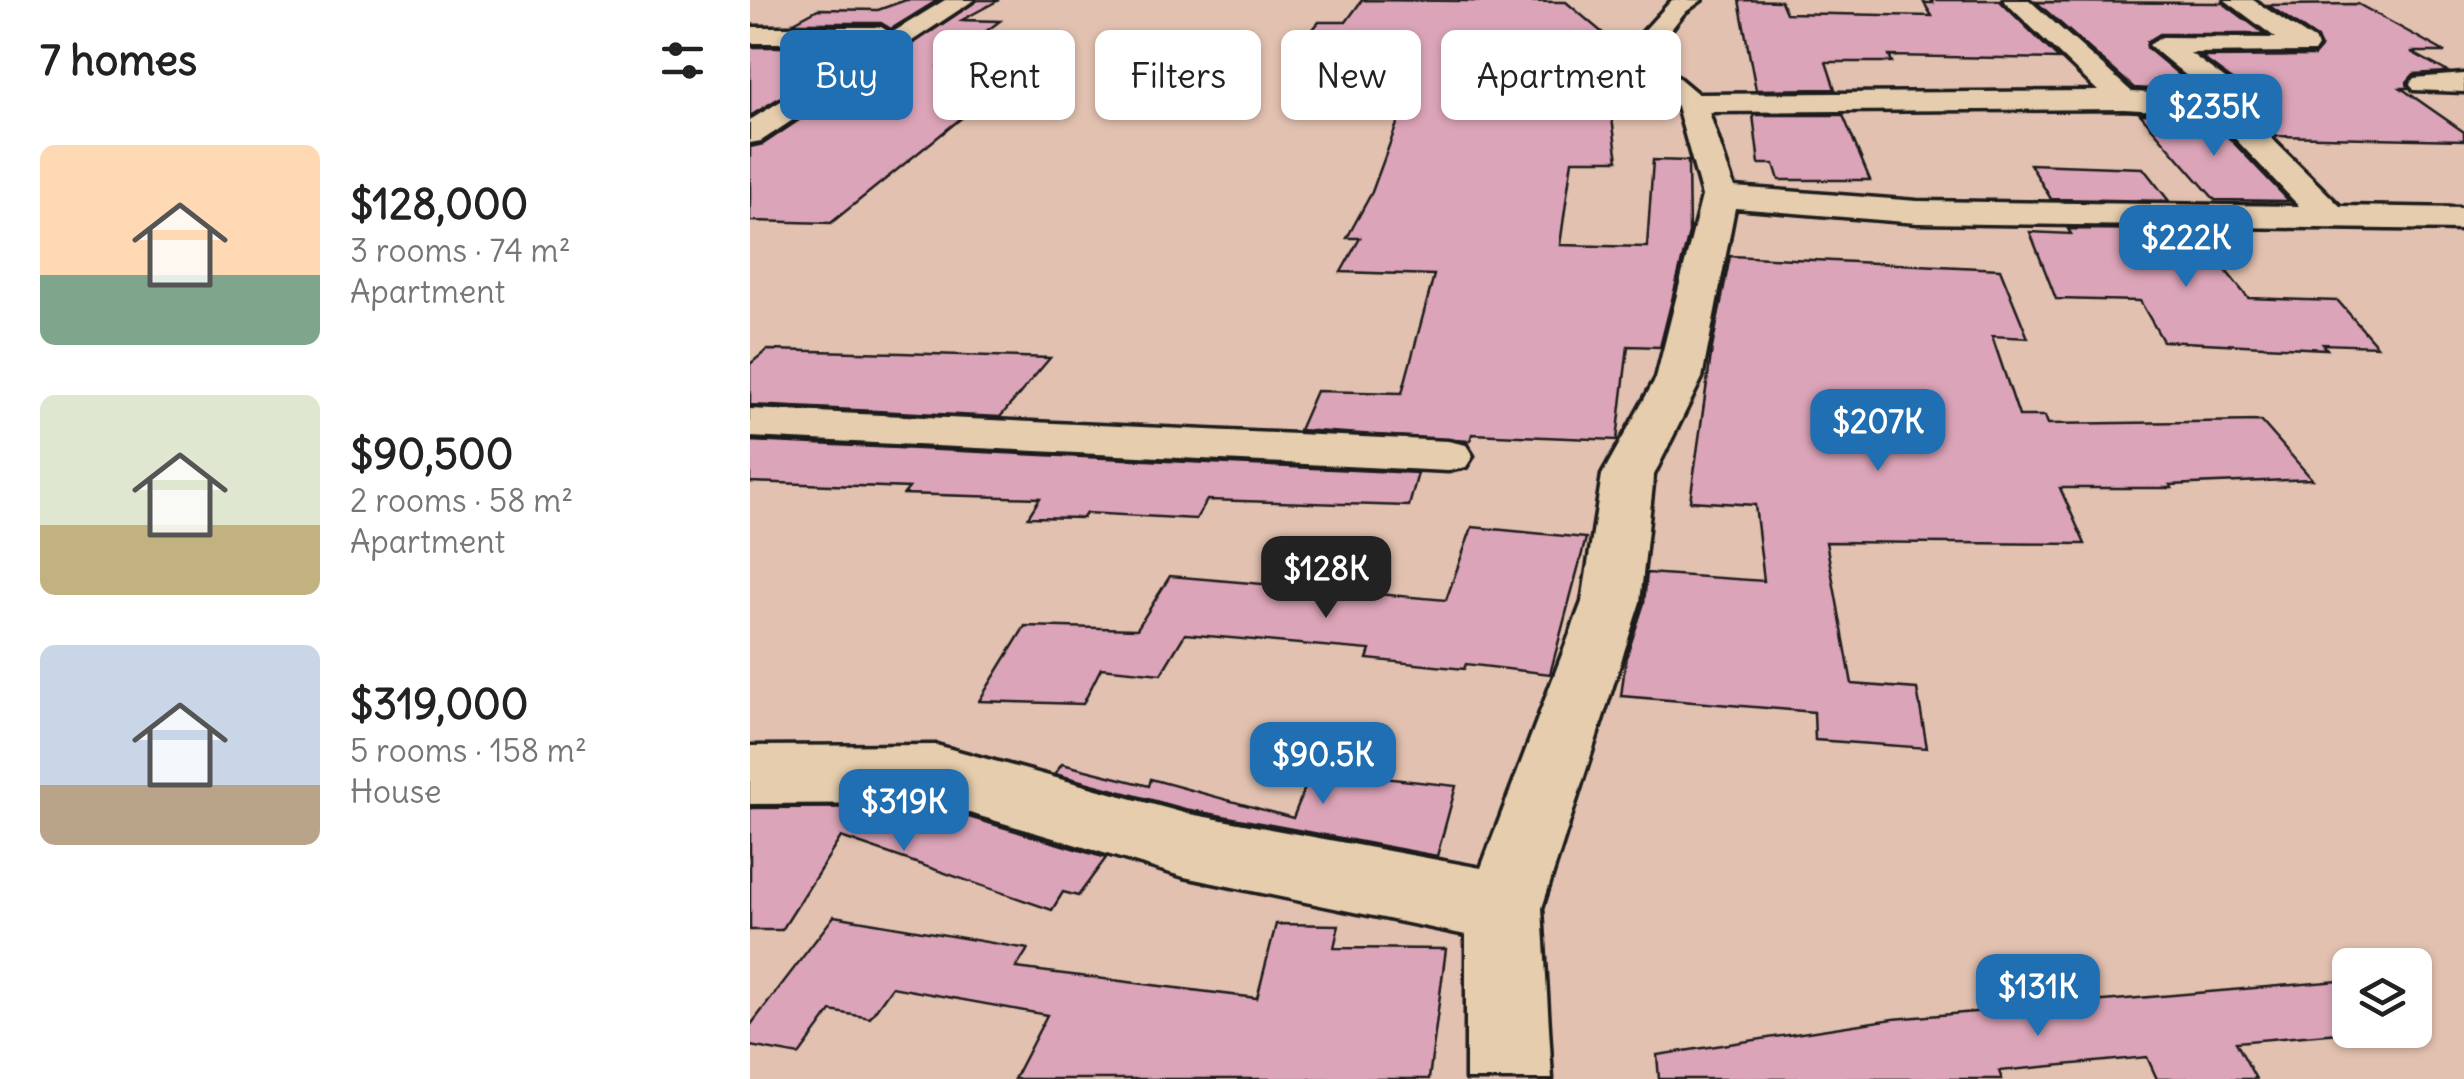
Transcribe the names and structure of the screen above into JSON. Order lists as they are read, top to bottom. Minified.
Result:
{"page":{"heading":"7 homes","chip":["Buy","Rent","Filters","New","Apartment"],"price":["$235K","$222K","$207K","$128K","$90.5K","$319K","$131K"],"list":[{"name":"$128,000","note":"3 rooms · 74 m² · Apartment"},{"name":"$90,500","note":"2 rooms · 58 m² · Apartment"},{"name":"$319,000","note":"5 rooms · 158 m² · House"}]}}
